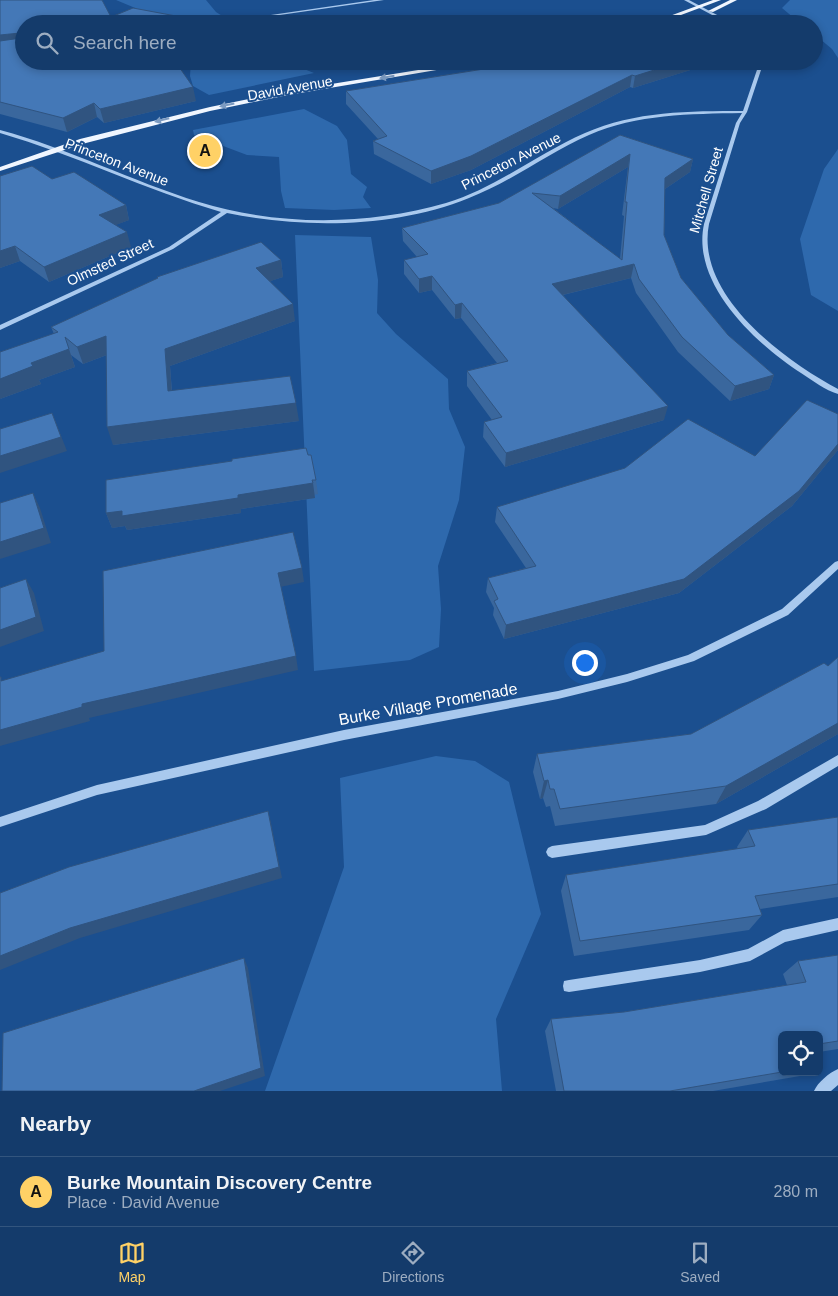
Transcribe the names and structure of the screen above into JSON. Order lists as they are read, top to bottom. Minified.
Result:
{"streets":{"main road":["David Avenue"],"street":["Princeton Avenue","Mitchell Street","Olmsted Street","Burke Village Promenade"]},"crossings":[["David Avenue","Princeton Avenue"],["Princeton Avenue","Mitchell Street"],["Princeton Avenue","Olmsted Street"]],"page":{"search":"Search here","pins":"A","heading":"Nearby","list":[{"mark":"A","name":"Burke Mountain Discovery Centre","note":"Place · David Avenue","value":"280 m"}],"nav":["Map","Directions","Saved"]}}
